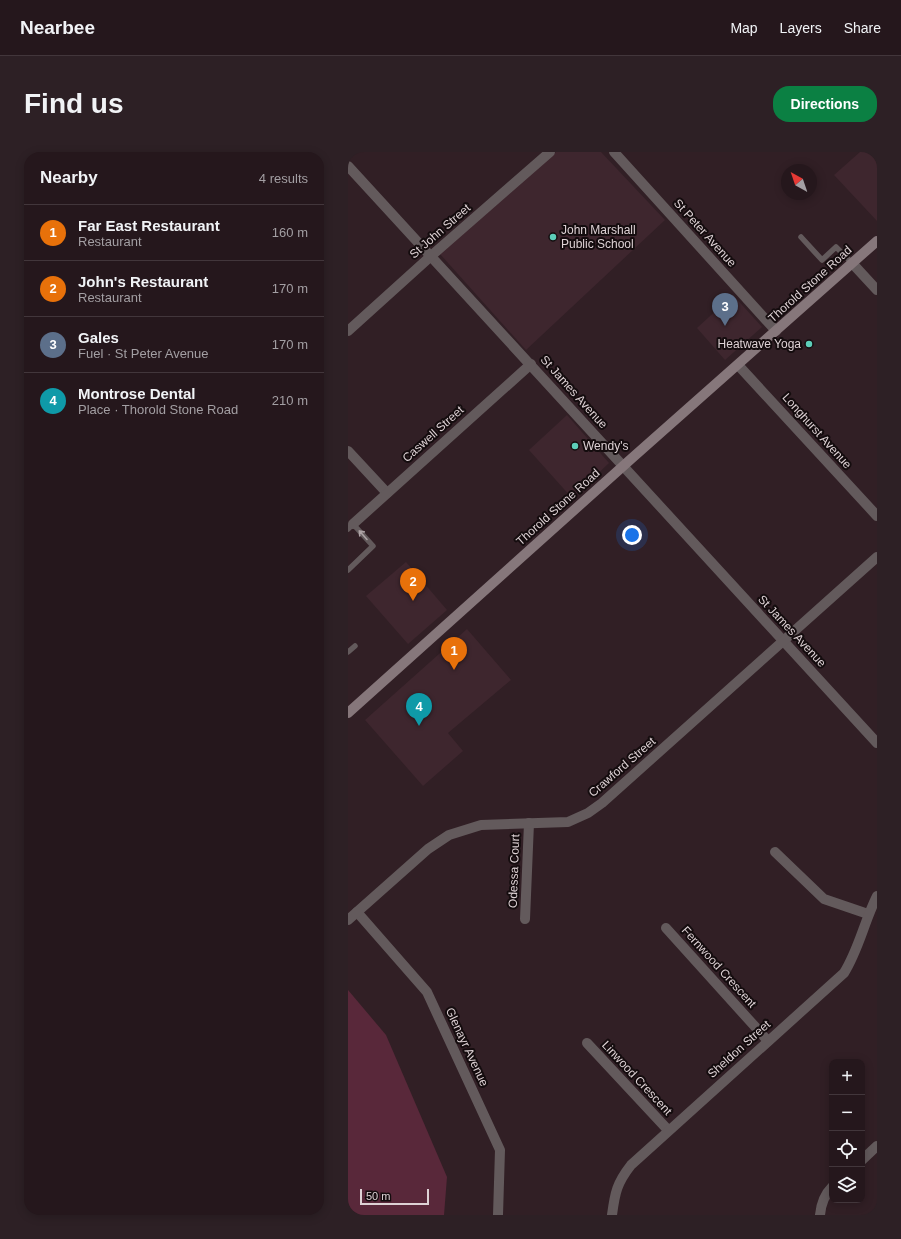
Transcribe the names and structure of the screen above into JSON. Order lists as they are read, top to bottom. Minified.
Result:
{"streets":{"main road":["Thorold Stone Road"],"street":["St John Street","St Peter Avenue","St James Avenue","Longhurst Avenue","Caswell Street","Crawford Street","Odessa Court","Fernwood Crescent","Glenayr Avenue","Sheldon Street","Linwood Crescent"]},"crossings":[["St John Street","St James Avenue"],["St Peter Avenue","Thorold Stone Road"],["Thorold Stone Road","St James Avenue"],["Thorold Stone Road","Longhurst Avenue"],["St James Avenue","Caswell Street"],["St James Avenue","Crawford Street"],["Crawford Street","Odessa Court"],["Crawford Street","Glenayr Avenue"],["Fernwood Crescent","Sheldon Street"],["Sheldon Street","Linwood Crescent"]],"places":["John Marshall Public School","Heatwave Yoga","Wendy's"],"scale_bar":"50 m","north":"top left","page":{"header":"Nearbee","nav":["Map","Layers","Share"],"buttons":"Directions","title":"Find us","heading":["Nearby","4 results"],"list":[{"mark":"1","name":"Far East Restaurant","note":"Restaurant","value":"160 m"},{"mark":"2","name":"John's Restaurant","note":"Restaurant","value":"170 m"},{"mark":"3","name":"Gales","note":"Fuel · St Peter Avenue","value":"170 m"},{"mark":"4","name":"Montrose Dental","note":"Place · Thorold Stone Road","value":"210 m"}],"pins":["3","2","1","4"],"map_buttons":["+","−"],"scale":"50 m"}}
